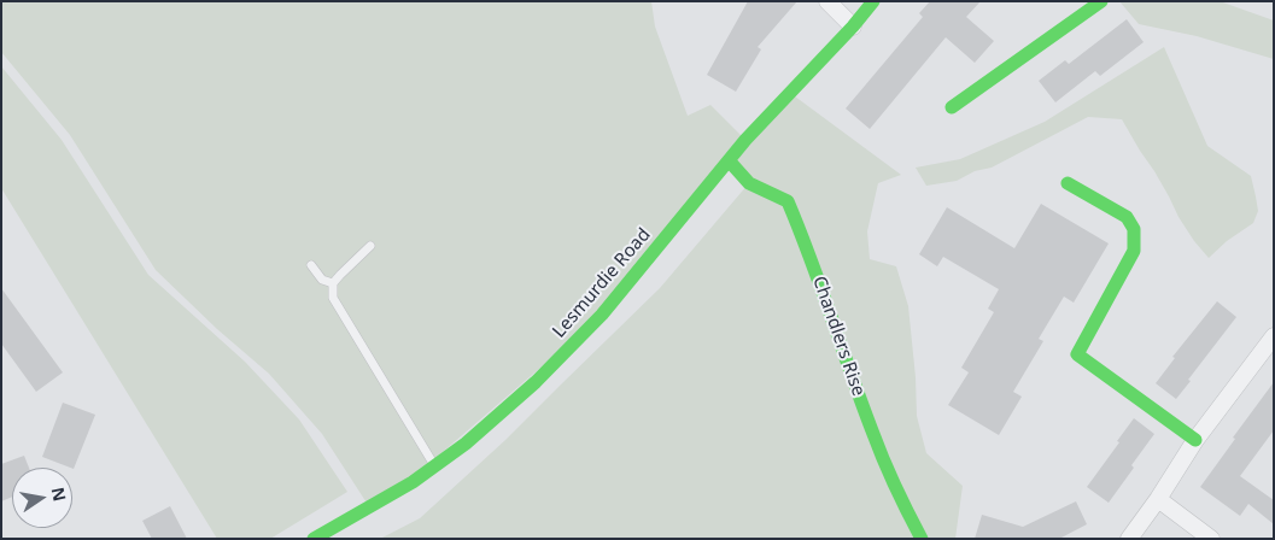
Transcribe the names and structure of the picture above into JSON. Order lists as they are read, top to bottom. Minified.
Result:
{"streets":{"street":["Lesmurdie Road","Chandlers Rise"]},"crossings":[["Lesmurdie Road","Chandlers Rise"]],"north":"right"}
